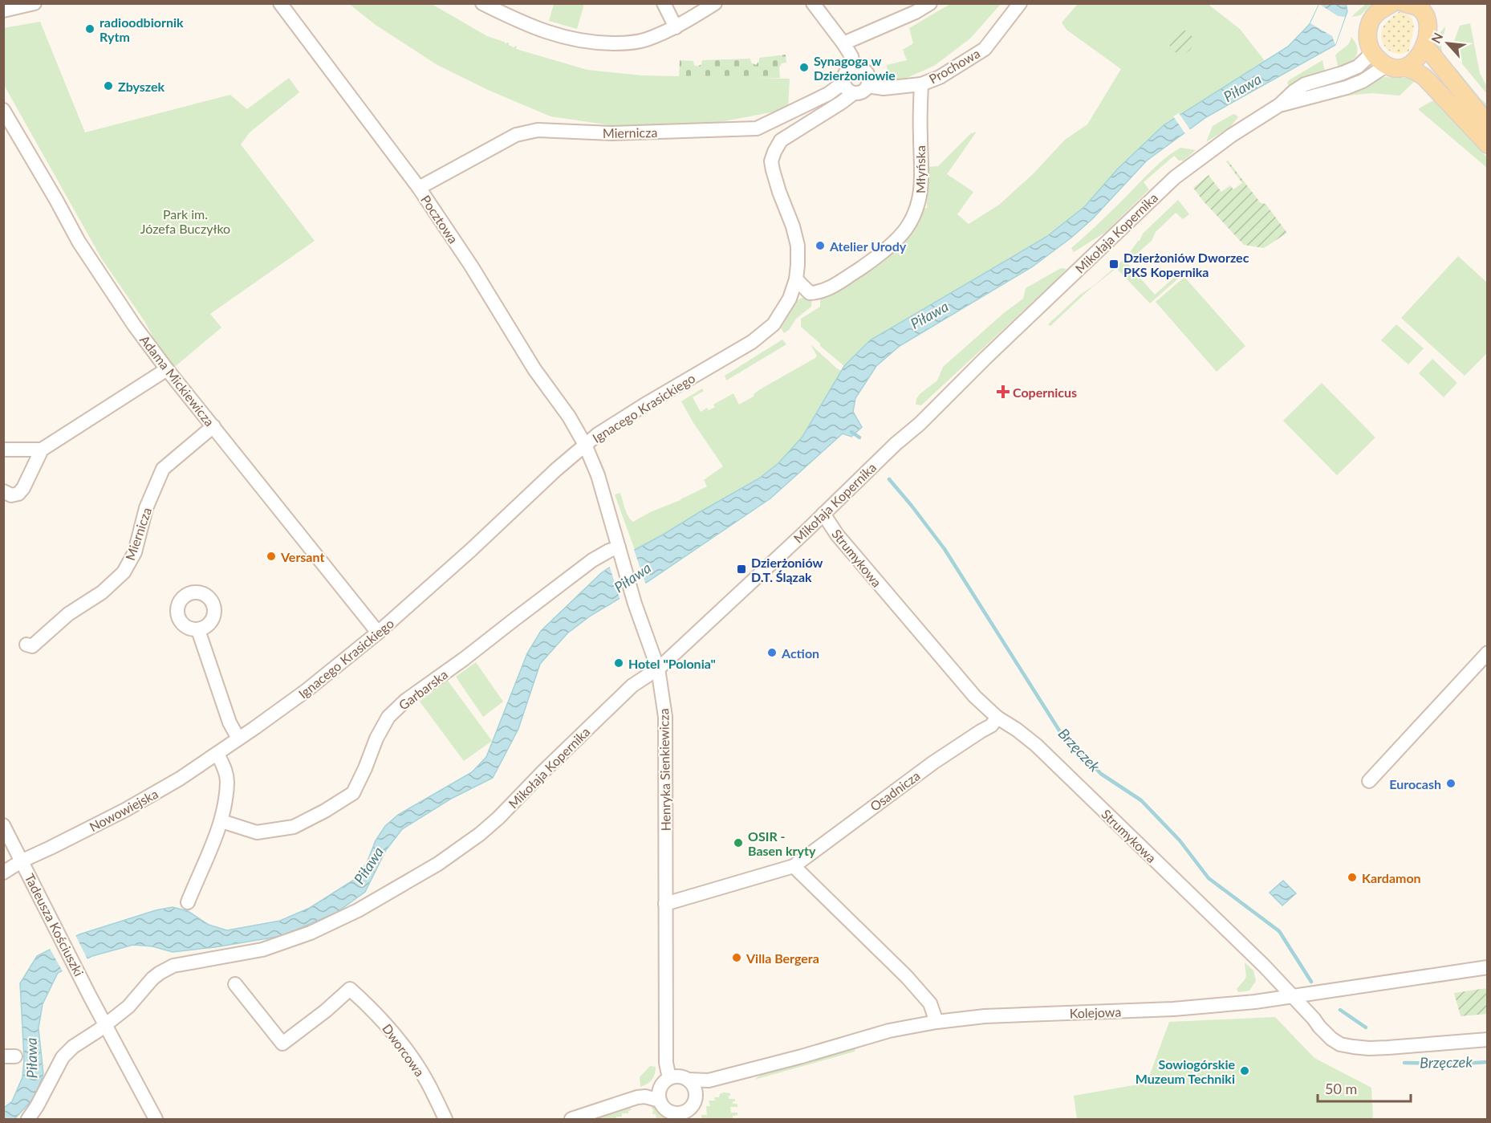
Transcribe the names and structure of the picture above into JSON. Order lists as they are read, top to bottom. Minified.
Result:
{"streets":{"street":["Prochowa","Miernicza","Młyńska","Pocztowa","Mikołaja Kopernika","Adama Mickiewicza","Ignacego Krasickiego","Strumykowa","Garbarska","Henryka Sienkiewicza","Osadnicza","Nowowiejska","Tadeusza Kościuszki","Kolejowa","Dworcowa"]},"crossings":[["Prochowa","Miernicza"],["Prochowa","Młyńska"],["Prochowa","Ignacego Krasickiego"],["Miernicza","Pocztowa"],["Miernicza","Adama Mickiewicza"],["Miernicza","Ignacego Krasickiego"],["Młyńska","Ignacego Krasickiego"],["Pocztowa","Ignacego Krasickiego"],["Pocztowa","Henryka Sienkiewicza"],["Mikołaja Kopernika","Strumykowa"],["Mikołaja Kopernika","Henryka Sienkiewicza"],["Mikołaja Kopernika","Tadeusza Kościuszki"],["Adama Mickiewicza","Ignacego Krasickiego"],["Ignacego Krasickiego","Henryka Sienkiewicza"],["Ignacego Krasickiego","Nowowiejska"],["Strumykowa","Osadnicza"],["Strumykowa","Kolejowa"],["Garbarska","Henryka Sienkiewicza"],["Henryka Sienkiewicza","Osadnicza"],["Henryka Sienkiewicza","Kolejowa"],["Nowowiejska","Tadeusza Kościuszki"]],"water":["Piława","Brzęczek"],"parks":["Park im. Józefa Buczyłko"],"places":{"other":["radioodbiornik Rytm","Synagoga w Dzierżoniowie","Zbyszek","Atelier Urody","Versant","Action","Hotel \"Polonia\"","Eurocash","OSIR - Basen kryty","Kardamon","Villa Bergera","Sowiogórskie Muzeum Techniki"],"transit":["Dzierżoniów Dworzec PKS Kopernika","Dzierżoniów D.T. Ślązak"],"health":["Copernicus"]},"scale_bar":"50 m","north":"top left"}
